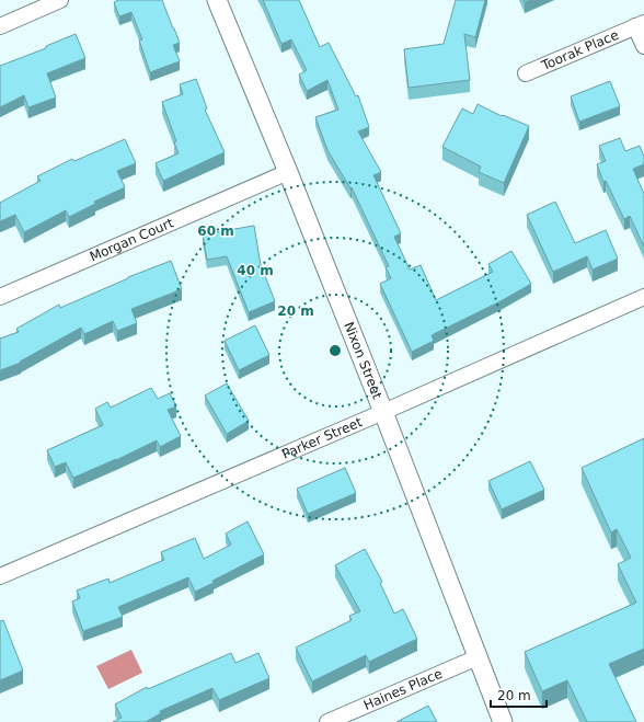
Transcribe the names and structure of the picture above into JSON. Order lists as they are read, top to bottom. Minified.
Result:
{"streets":{"street":["Toorak Place","Morgan Court","Nixon Street","Parker Street","Haines Place"]},"crossings":[["Morgan Court","Nixon Street"],["Nixon Street","Parker Street"],["Nixon Street","Haines Place"]],"scale_bar":"20 m","rings":["60 m","40 m","20 m"]}
